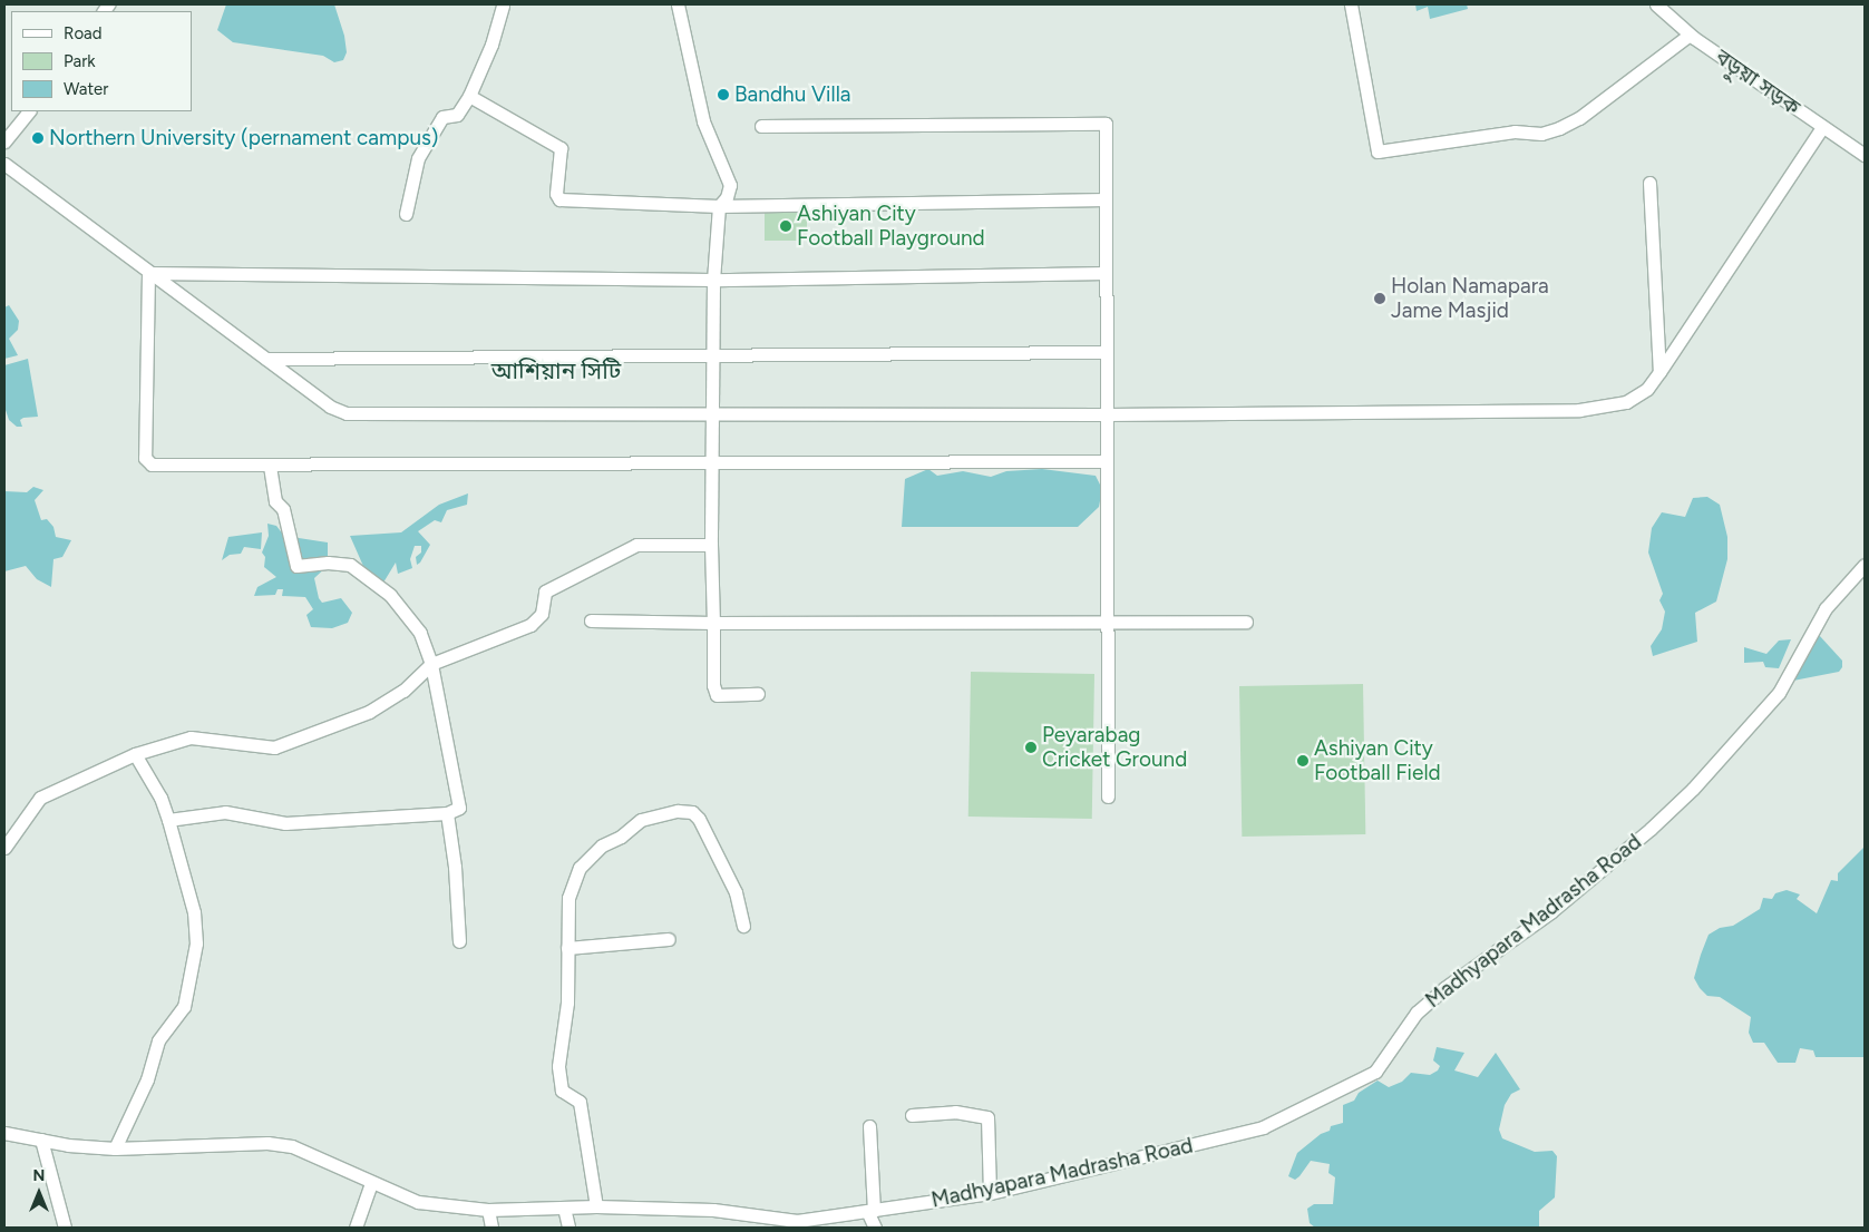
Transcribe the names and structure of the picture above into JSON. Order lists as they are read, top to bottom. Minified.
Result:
{"streets":{"street":["বড়ুয়া সড়ক","Madhyapara Madrasha Road"]},"districts":["আশিয়ান সিটি"],"places":["Bandhu Villa","Northern University (pernament campus)","Ashiyan City Football Playground","Holan Namapara Jame Masjid","Peyarabag Cricket Ground","Ashiyan City Football Field"],"legend":["Road","Park","Water"],"north":"top"}
